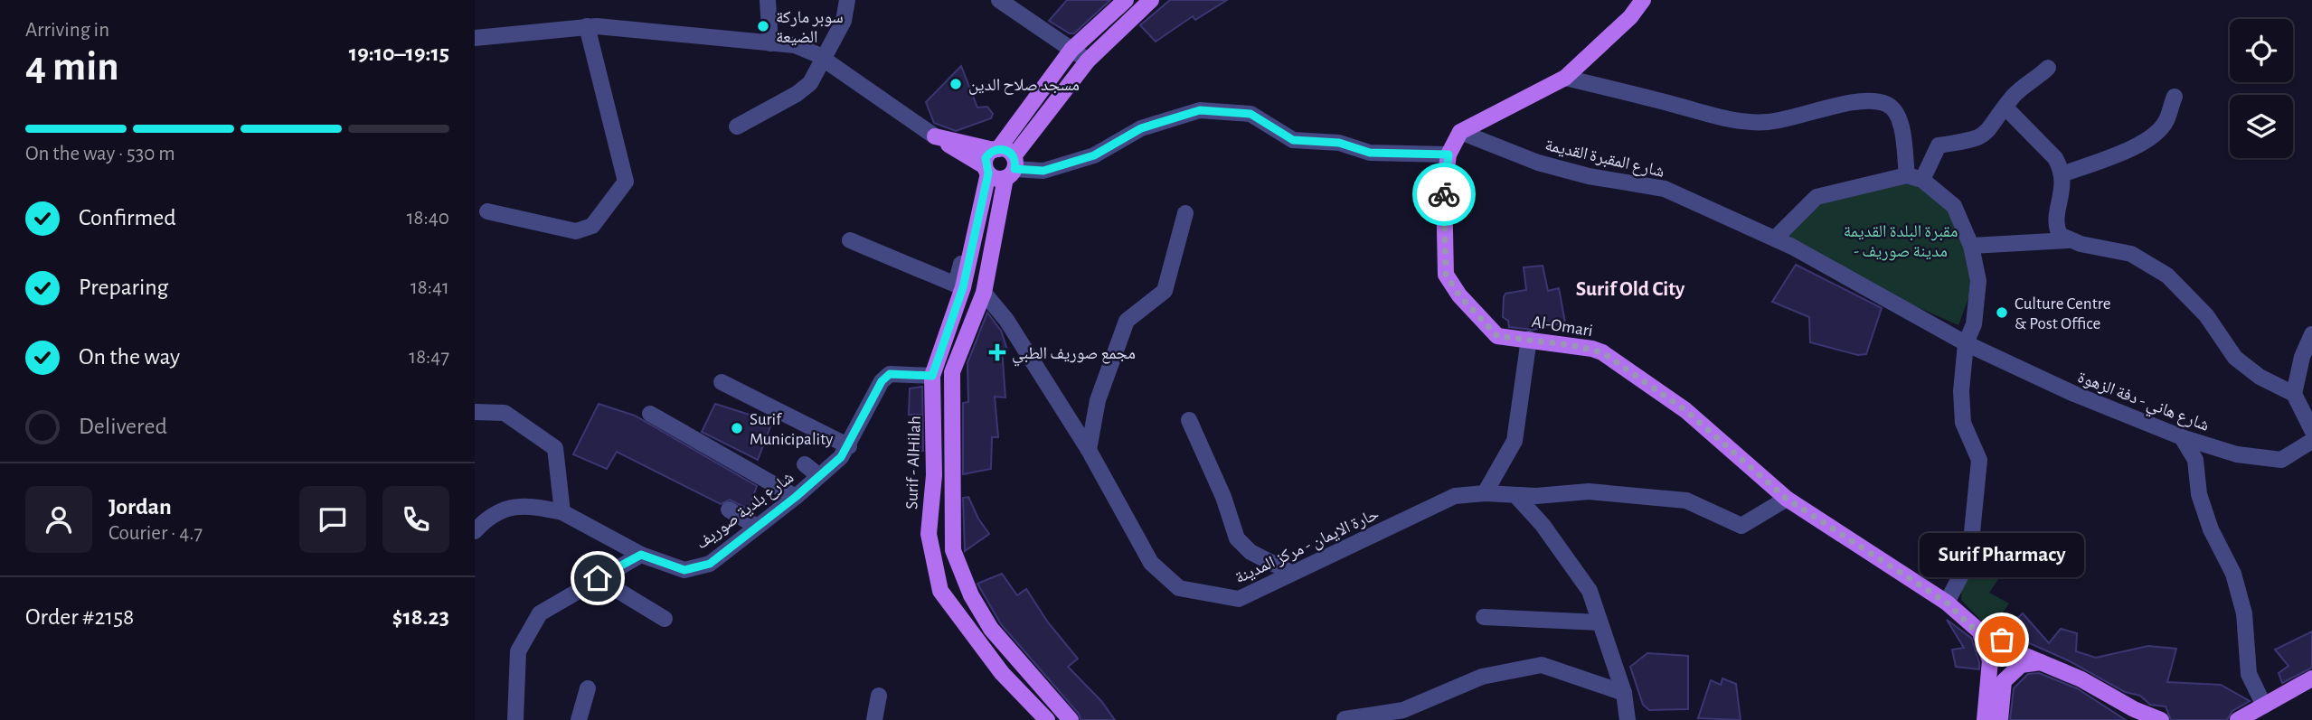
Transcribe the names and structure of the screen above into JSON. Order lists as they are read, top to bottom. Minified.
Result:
{"streets":{"main road":["Al-Omari","Surif - AlHilah"],"street":["شارع المقبرة القديمة","شارع هاني - دفة الزهوة","شارع بلدية صوريف","حارة الايمان - مركز المدينة"]},"crossings":[["شارع المقبرة القديمة","Al-Omari"],["شارع المقبرة القديمة","شارع هاني - دفة الزهوة"],["Al-Omari","حارة الايمان - مركز المدينة"],["Surif - AlHilah","شارع بلدية صوريف"]],"districts":["Surif Old City"],"parks":["مقبرة البلدة القديمة - مدينة صوريف"],"places":{"other":["سوبر ماركة الضيعة","مسجد صلاح الدين","Culture Centre & Post Office","Surif Municipality","Surif Pharmacy"],"health":["مجمع صوريف الطبي"]},"page":{"heading":["4 min","Arriving in","19:10–19:15"],"panel":["Jordan","Courier · 4.7","Order #2158","$18.23"],"bar":"On the way · 530 m","list":[["Confirmed","18:40"],["Preparing","18:41"],["On the way","18:47"],"Delivered"],"bubble":"Surif Pharmacy"}}
